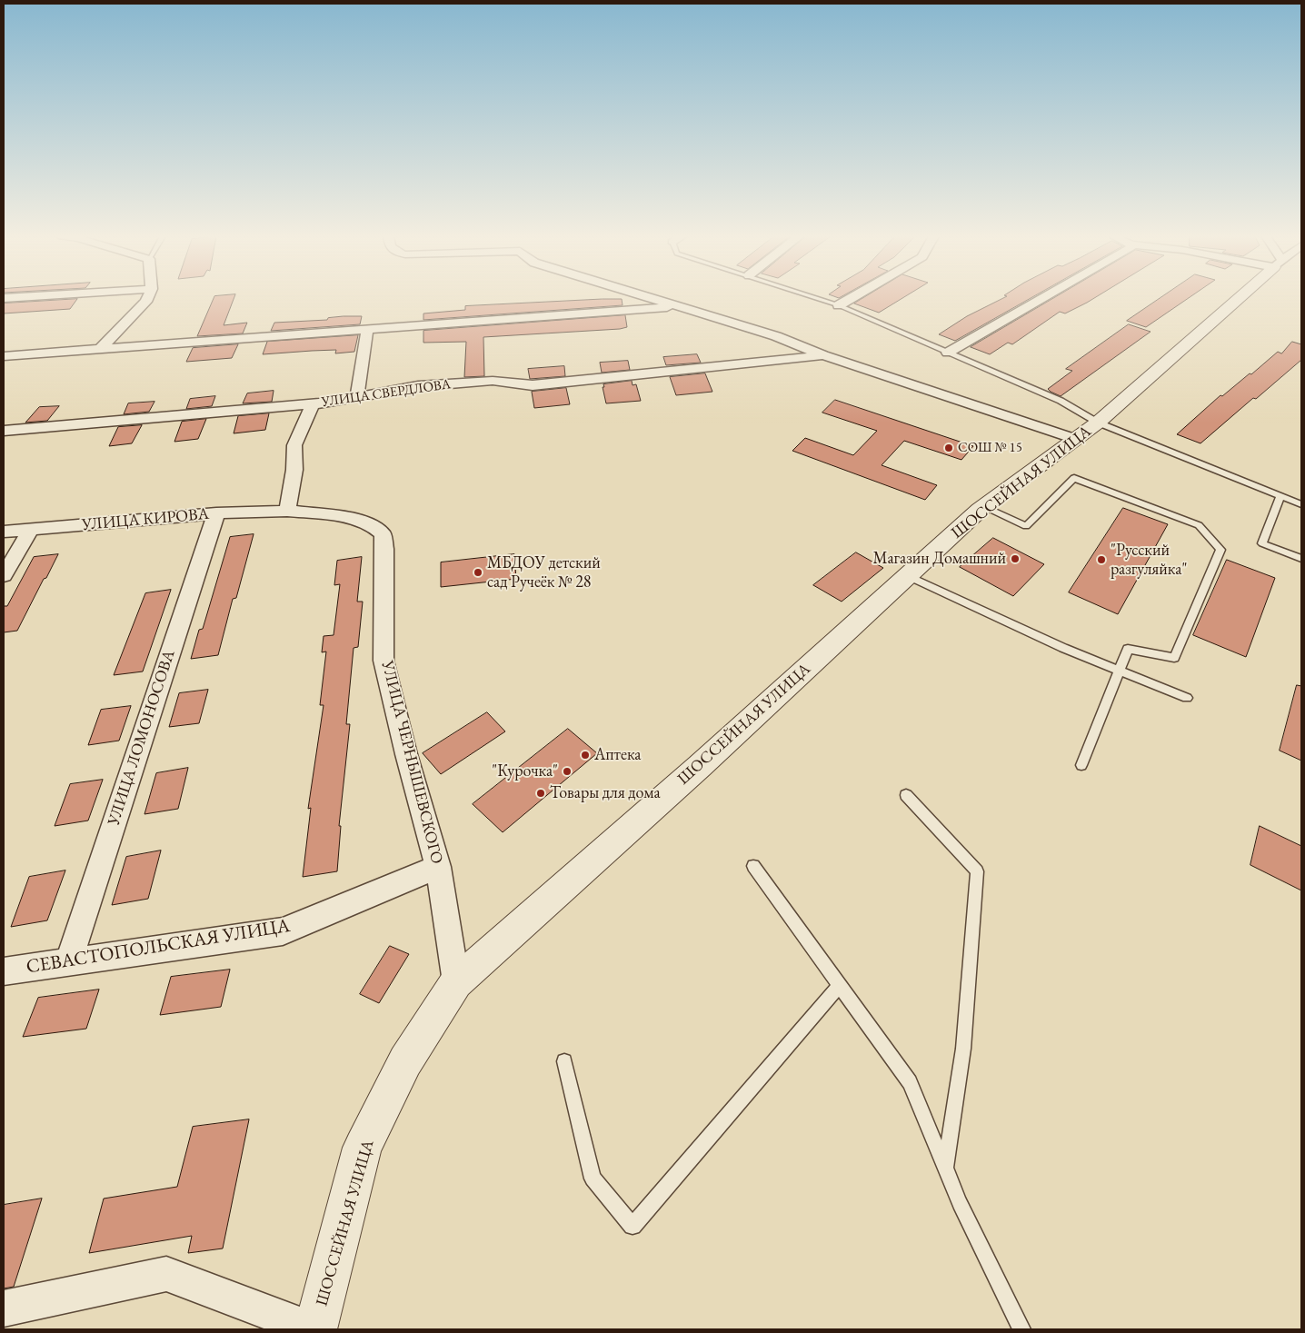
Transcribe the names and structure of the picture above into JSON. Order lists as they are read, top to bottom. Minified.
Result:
{"streets":{"street":["УЛИЦА СВЕРДЛОВА","ШОССЕЙНАЯ УЛИЦА","УЛИЦА КИРОВА","УЛИЦА ЛОМОНОСОВА","УЛИЦА ЧЕРНЫШЕВСКОГО","СЕВАСТОПОЛЬСКАЯ УЛИЦА"]},"crossings":[["ШОССЕЙНАЯ УЛИЦА","УЛИЦА ЧЕРНЫШЕВСКОГО"],["УЛИЦА КИРОВА","УЛИЦА ЛОМОНОСОВА"],["УЛИЦА КИРОВА","УЛИЦА ЧЕРНЫШЕВСКОГО"],["УЛИЦА ЛОМОНОСОВА","СЕВАСТОПОЛЬСКАЯ УЛИЦА"],["УЛИЦА ЧЕРНЫШЕВСКОГО","СЕВАСТОПОЛЬСКАЯ УЛИЦА"]],"places":["СОШ № 15","Магазин Домашний","\"Русский разгуляйка\"","МБДОУ детский сад Ручеёк № 28","Аптека","\"Курочка\"","Товары для дома"]}
